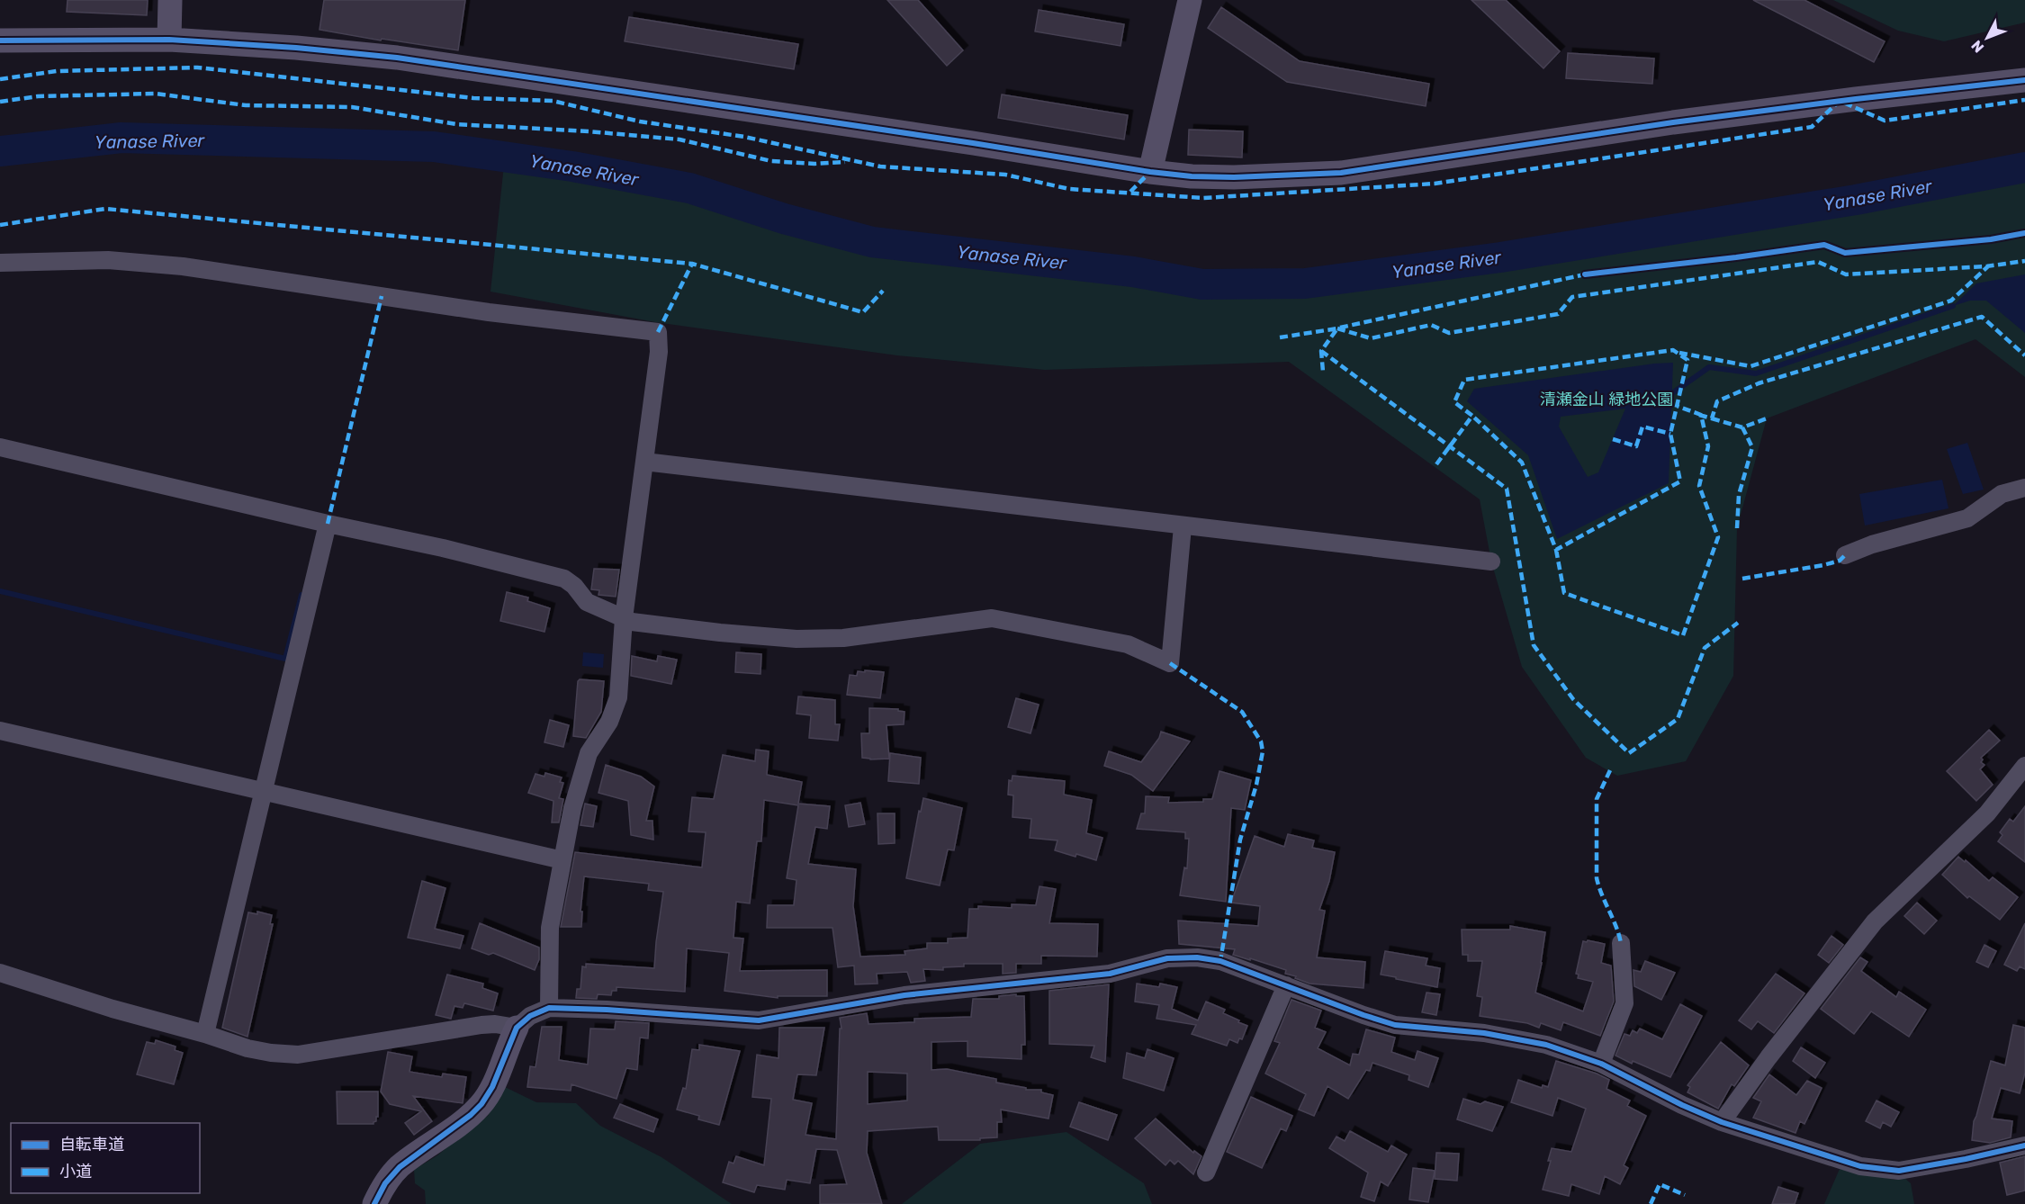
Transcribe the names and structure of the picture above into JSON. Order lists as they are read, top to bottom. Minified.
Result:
{"water":["Yanase River"],"parks":["清瀬金山 緑地公園"],"legend":["自転車道","小道"],"north":"bottom left"}
